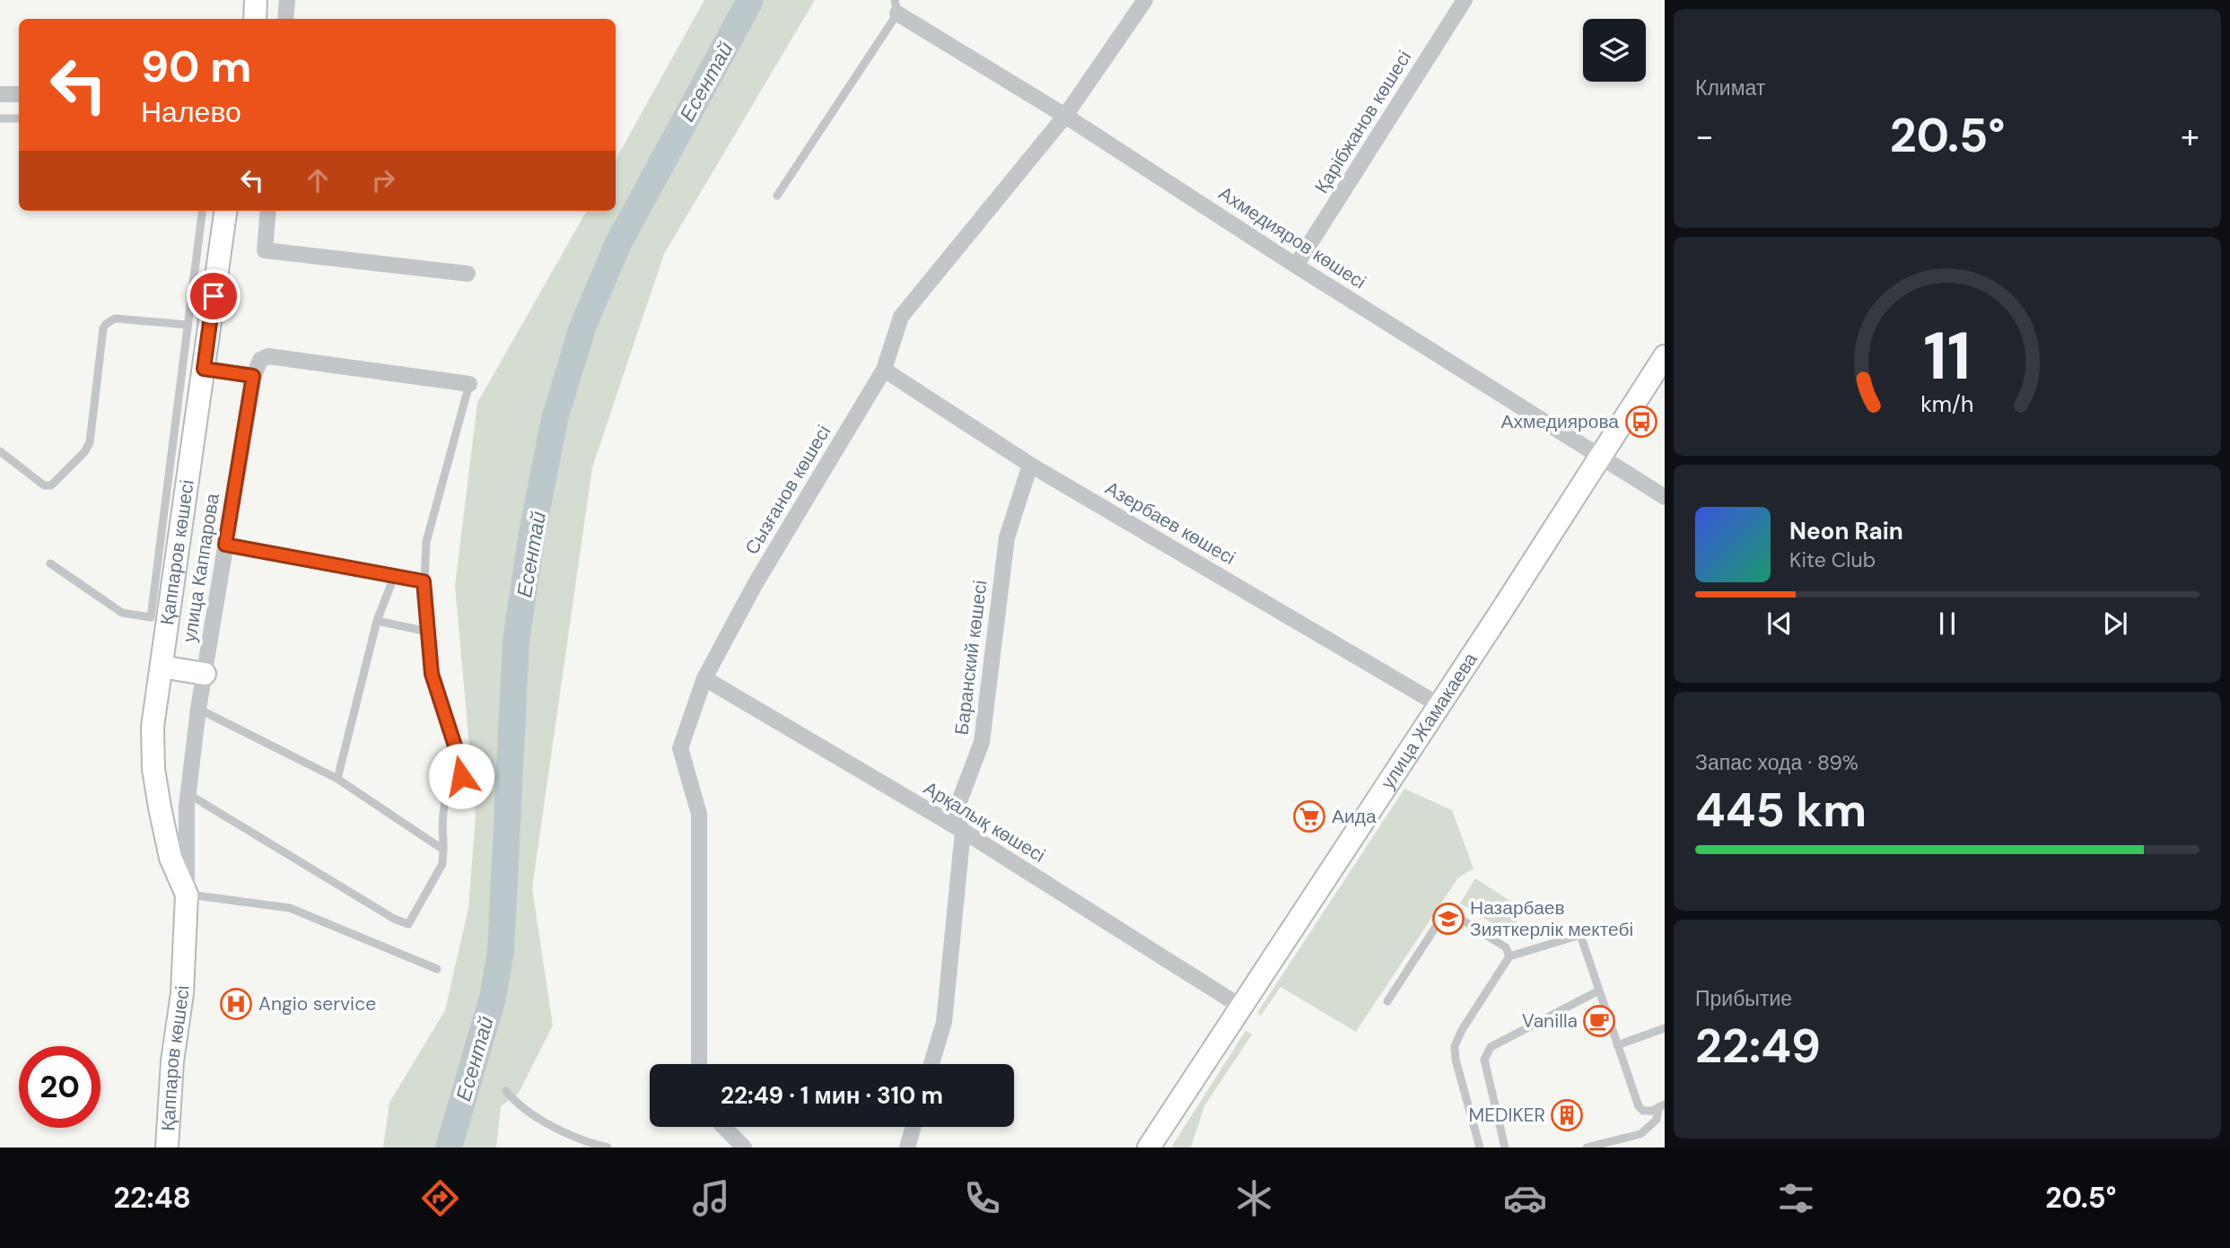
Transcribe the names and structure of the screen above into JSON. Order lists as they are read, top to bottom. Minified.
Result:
{"streets":{"street":["Қарібжанов көшесі","Ахмедияров көшесі","Сызғанов көшесі","Азербаев көшесі","Қаппаров көшесі","улица Каппарова","Баранский көшесі","улица Жамакаева","Арқалық көшесі"]},"crossings":[["Қарібжанов көшесі","Ахмедияров көшесі"],["Ахмедияров көшесі","Сызғанов көшесі"],["Ахмедияров көшесі","улица Жамакаева"],["Сызғанов көшесі","Азербаев көшесі"],["Сызғанов көшесі","Арқалық көшесі"],["Азербаев көшесі","Баранский көшесі"],["Азербаев көшесі","улица Жамакаева"],["Қаппаров көшесі","улица Каппарова"],["Баранский көшесі","Арқалық көшесі"],["улица Жамакаева","Арқалық көшесі"]],"water":["Есентай"],"places":{"bus stop":["Ахмедиярова"],"supermarket":["Аида"],"school or university":["Назарбаев Зияткерлік мектебі"],"hospital":["Angio service"],"cafe":["Vanilla"],"building":["MEDIKER"]},"page":{"tile":["Климат",["Запас хода · 89%","445 km"],["Прибытие","22:49"]],"turn":["90 m","Налево"],"heat":["−","20.5°","+"],"song":["Neon Rain","Kite Club"],"limit":"20","trip":"22:49 · 1 мин · 310 m","tabs":["22:48","20.5°"],"gauge":["11","km/h"]}}
